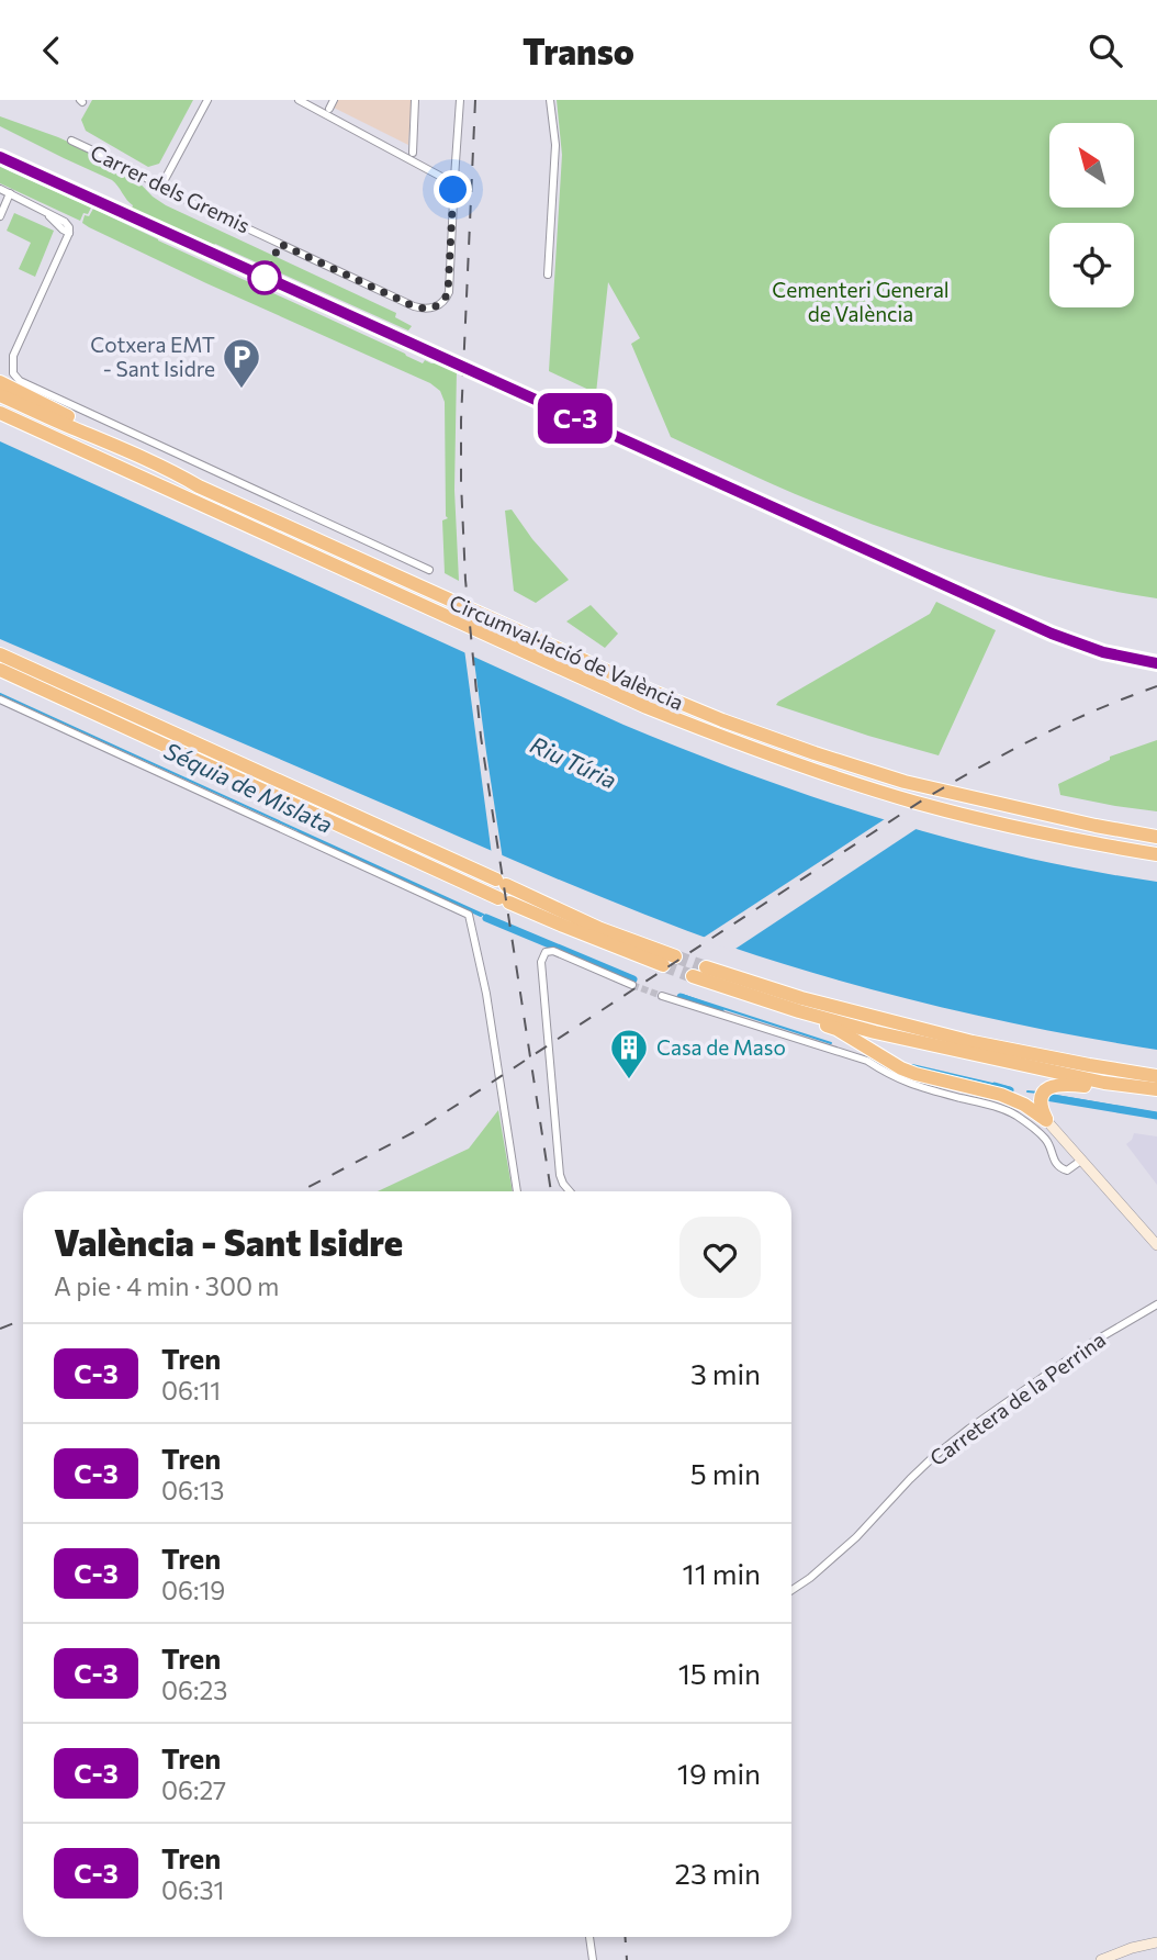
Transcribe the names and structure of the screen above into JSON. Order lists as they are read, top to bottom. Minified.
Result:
{"streets":{"highway":["Circumval·lació de València"],"street":["Carrer dels Gremis","Carretera de la Perrina"]},"water":["Riu Túria","Séquia de Mislata"],"parks":["Cementeri General de València"],"places":{"parking":["Cotxera EMT - Sant Isidre"],"building":["Casa de Maso"]},"north":"top left","page":{"header":"Transo","on_map":"C-3","heading":["València - Sant Isidre","A pie · 4 min · 300 m"],"list":[{"mark":"C-3","name":"Tren","note":"06:11","value":"3 min"},{"mark":"C-3","name":"Tren","note":"06:13","value":"5 min"},{"mark":"C-3","name":"Tren","note":"06:19","value":"11 min"},{"mark":"C-3","name":"Tren","note":"06:23","value":"15 min"},{"mark":"C-3","name":"Tren","note":"06:27","value":"19 min"},{"mark":"C-3","name":"Tren","note":"06:31","value":"23 min"}]}}
